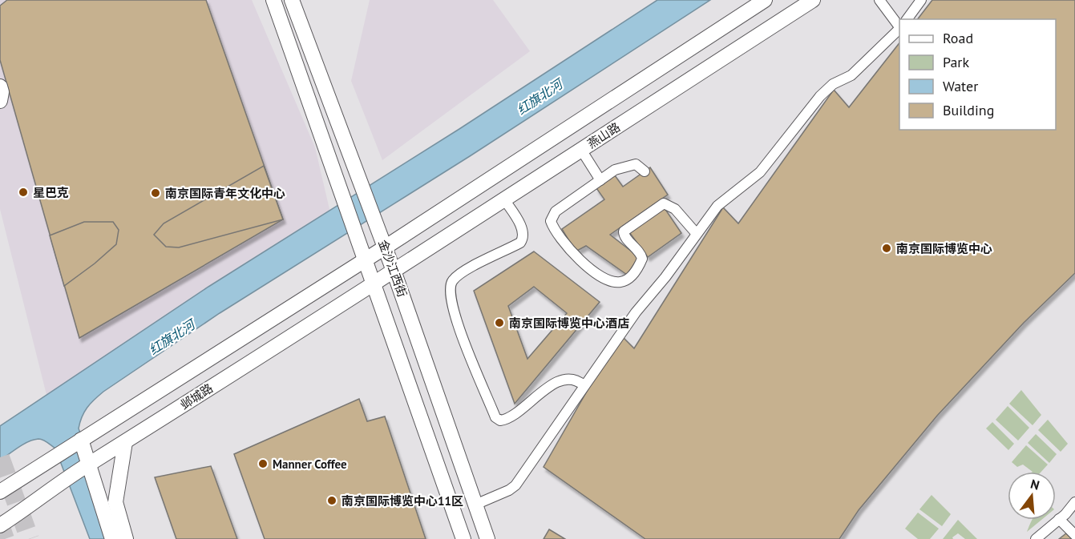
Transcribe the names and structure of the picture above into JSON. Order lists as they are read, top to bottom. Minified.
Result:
{"streets":{"main road":["燕山路","金沙江西街","邺城路"]},"crossings":[["燕山路","金沙江西街"],["燕山路","邺城路"],["金沙江西街","邺城路"]],"water":["红旗北河"],"places":["星巴克","南京国际青年文化中心","南京国际博览中心","南京国际博览中心酒店","Manner Coffee","南京国际博览中心11区"],"legend":["Road","Park","Water","Building"],"north":"top"}
